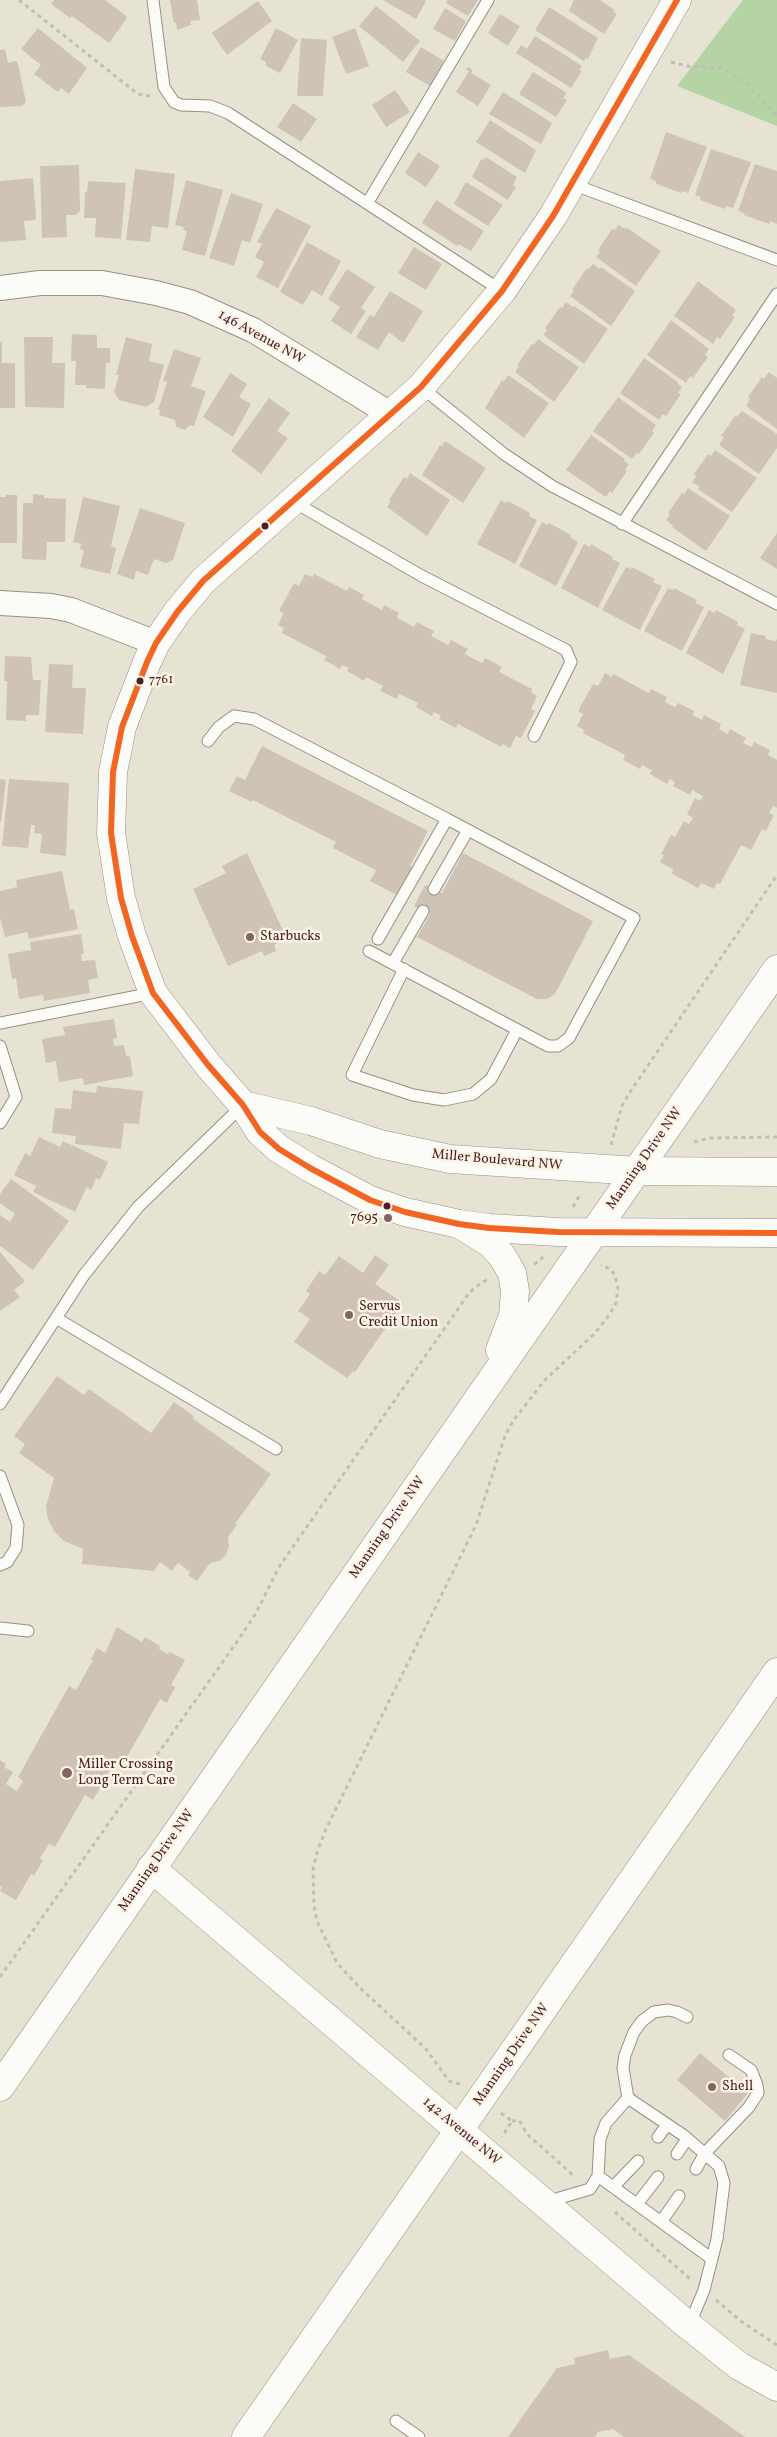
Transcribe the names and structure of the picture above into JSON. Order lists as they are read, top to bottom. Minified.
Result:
{"streets":{"street":["146 Avenue NW","Manning Drive NW","Miller Boulevard NW","142 Avenue NW"]},"crossings":[["Manning Drive NW","Miller Boulevard NW"],["Manning Drive NW","142 Avenue NW"]],"places":["7761","Starbucks","7695","Servus Credit Union","Miller Crossing Long Term Care","Shell"]}
